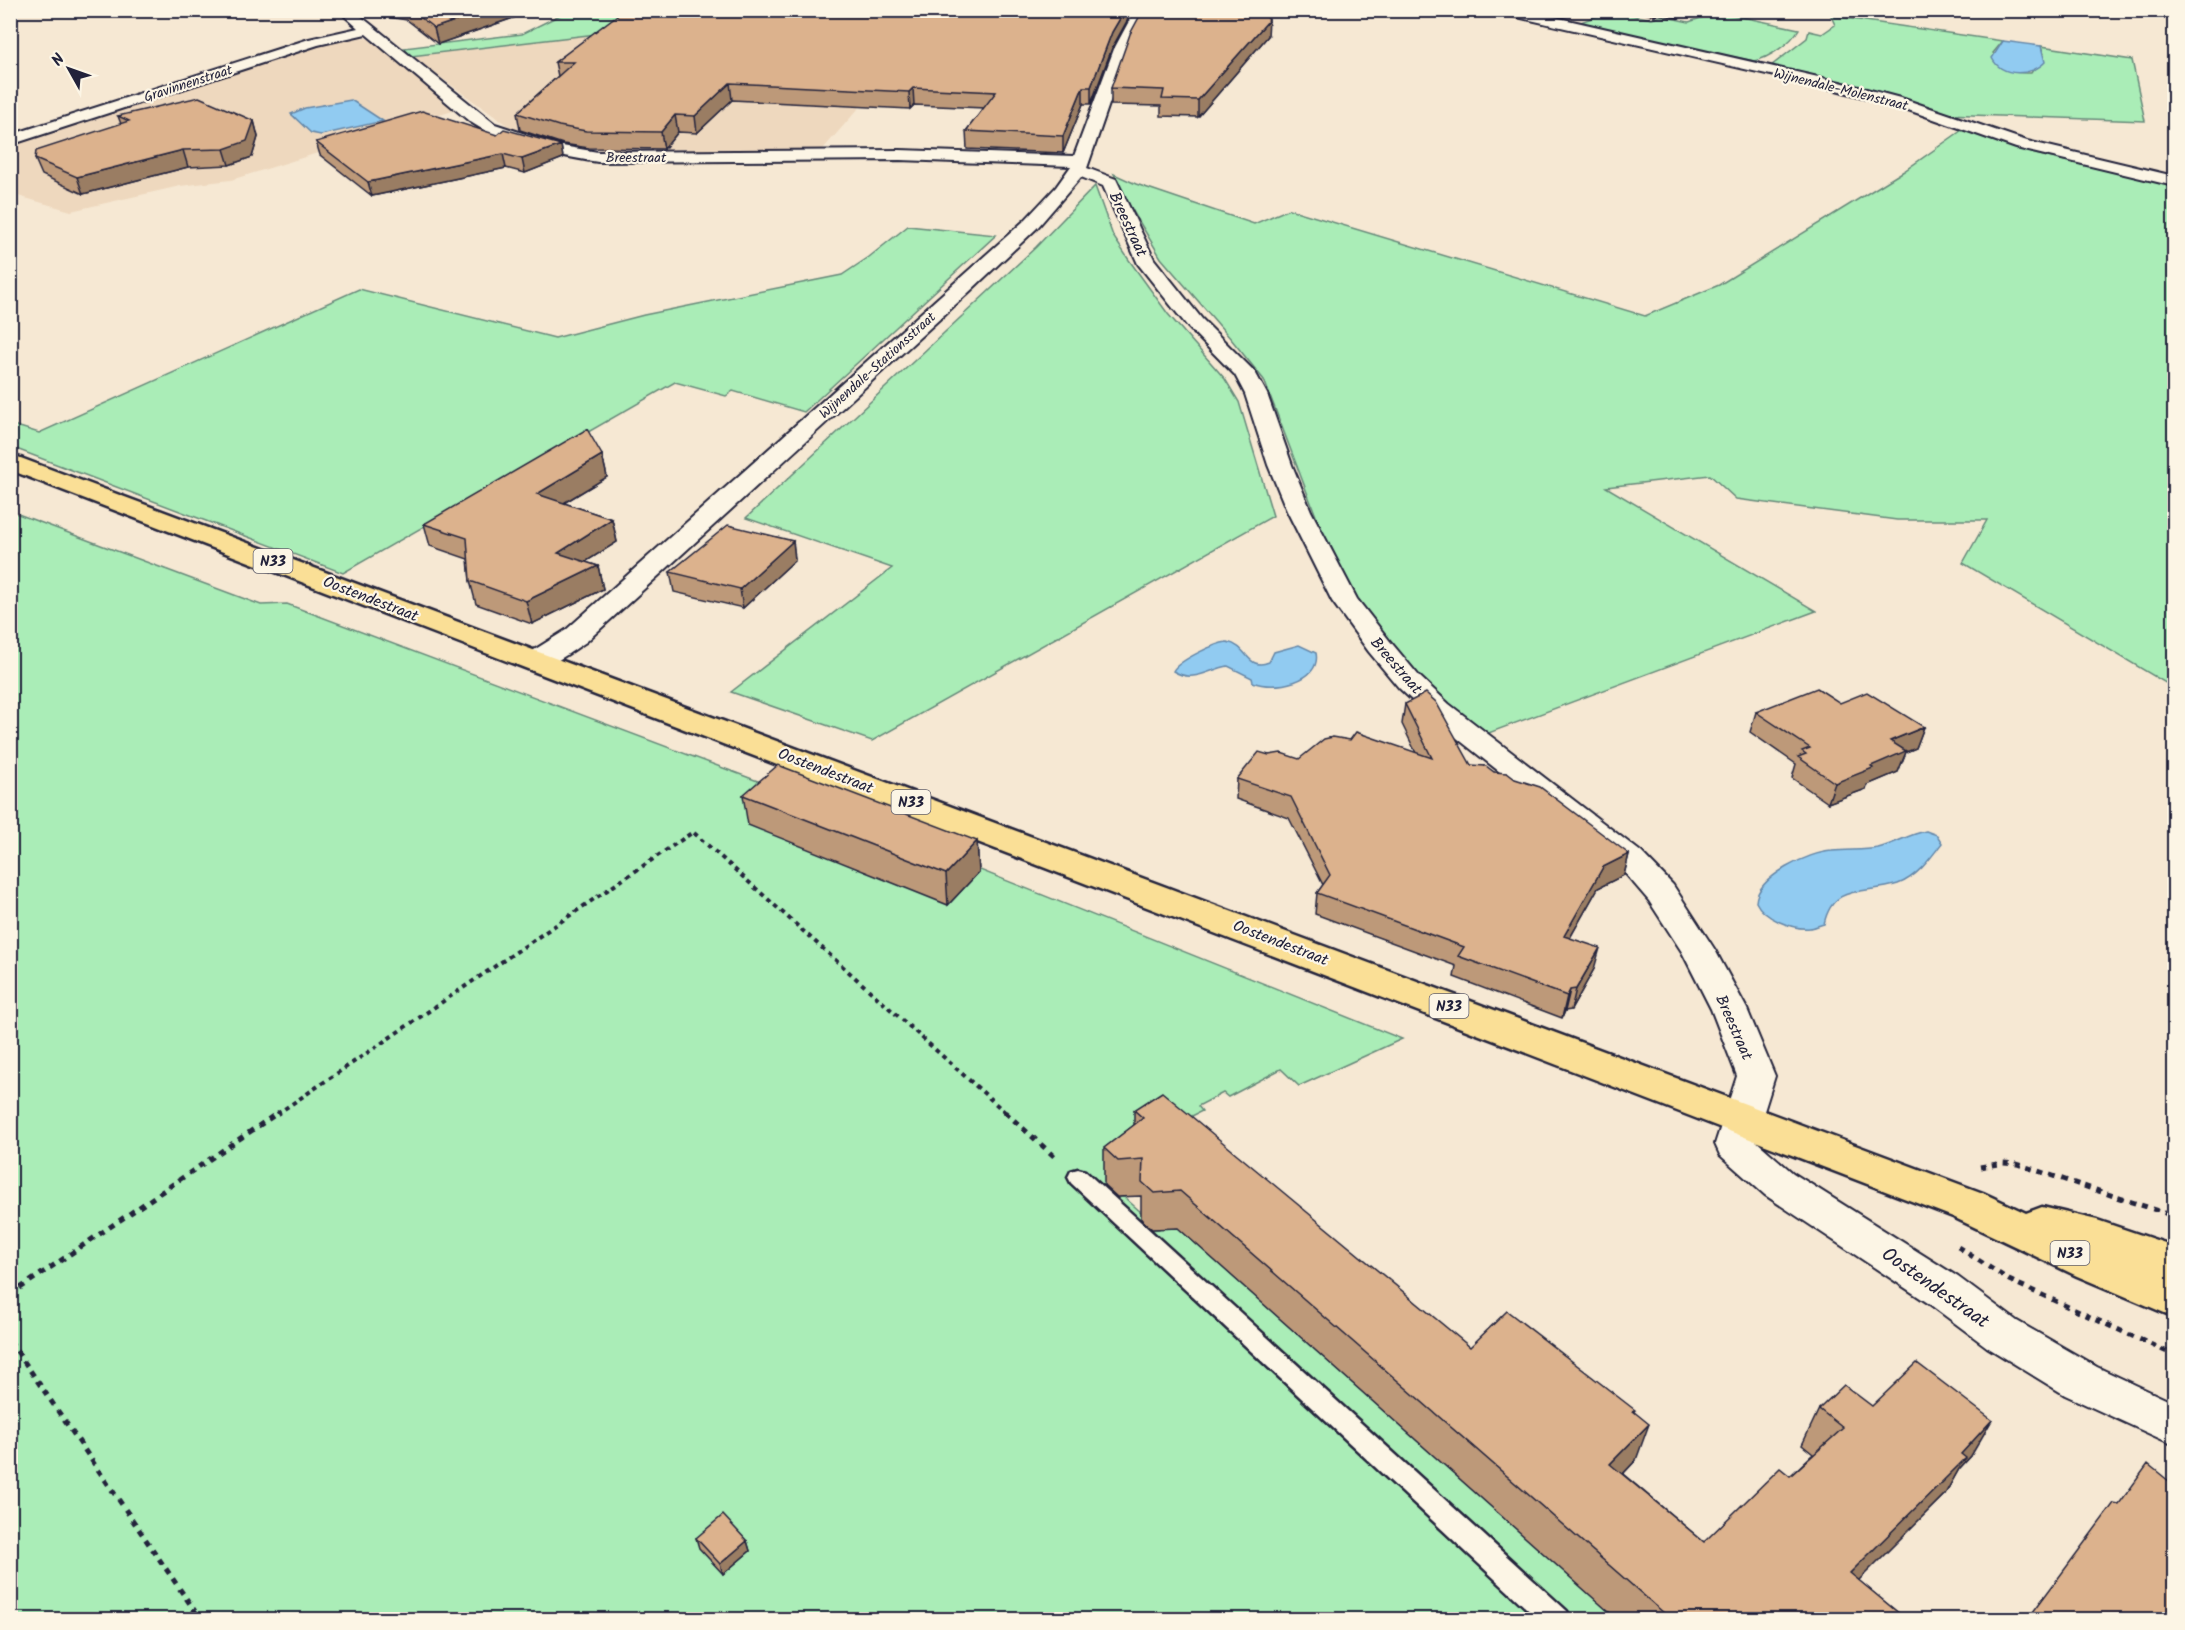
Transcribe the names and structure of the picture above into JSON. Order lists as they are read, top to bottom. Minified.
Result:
{"streets":{"main road":["N33","Oostendestraat"],"street":["Gravinnenstraat","Wijnendale-Molenstraat","Breestraat","Wijnendale-Stationsstraat"]},"crossings":[["Gravinnenstraat","Breestraat"],["Breestraat","Wijnendale-Stationsstraat"],["Breestraat","Oostendestraat"],["Wijnendale-Stationsstraat","Oostendestraat"]],"north":"top left"}
